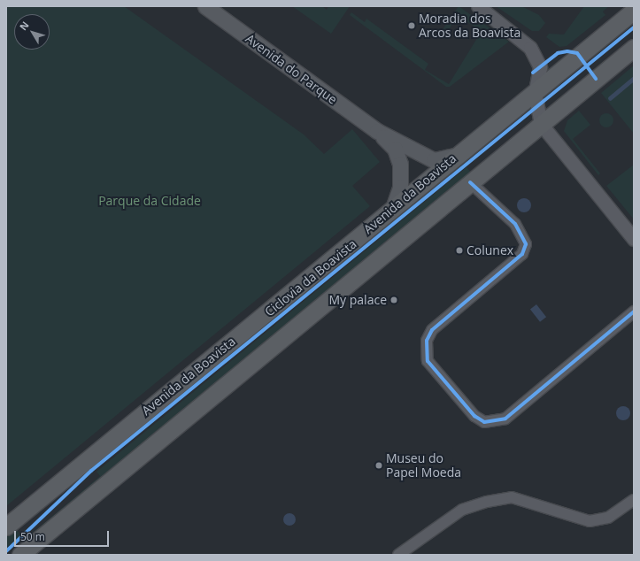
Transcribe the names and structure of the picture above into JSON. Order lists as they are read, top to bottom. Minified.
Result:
{"streets":{"main road":["Avenida do Parque","Avenida da Boavista"],"cycle path":["Ciclovia da Boavista"]},"crossings":[["Avenida do Parque","Avenida da Boavista"]],"parks":["Parque da Cidade"],"places":["Moradia dos Arcos da Boavista","Colunex","My palace","Museu do Papel Moeda"],"scale_bar":"50 m","north":"top left"}
